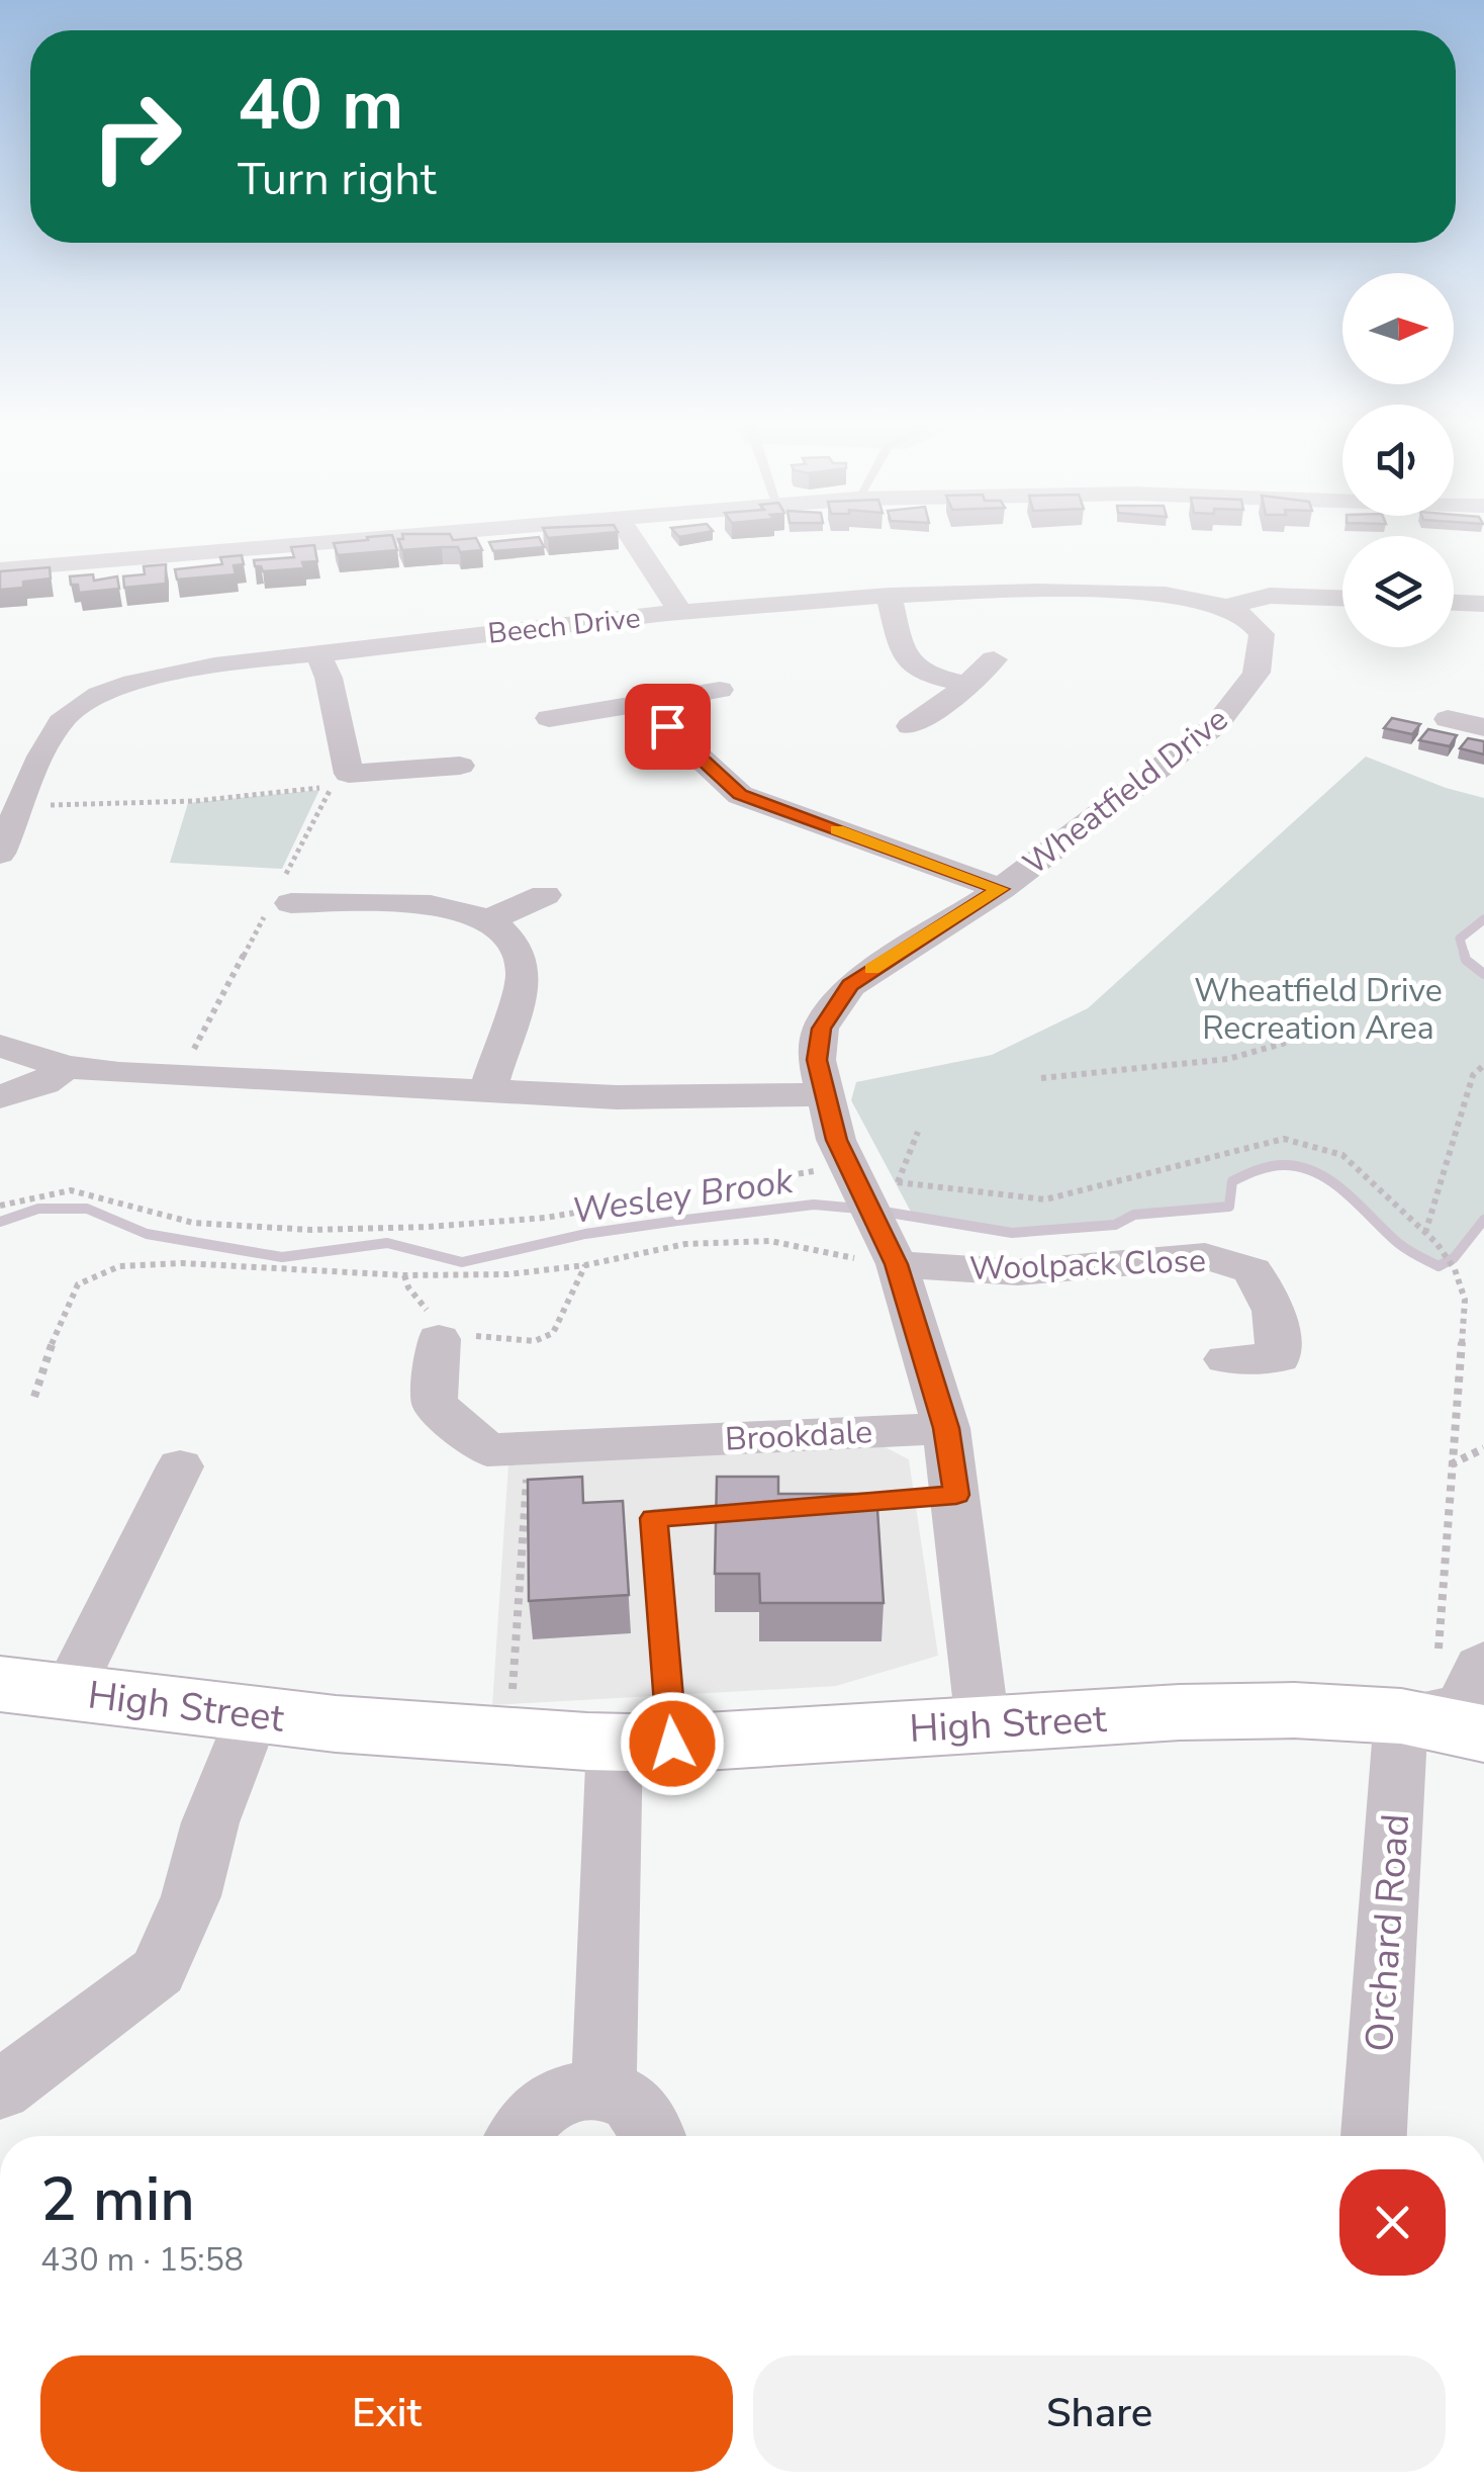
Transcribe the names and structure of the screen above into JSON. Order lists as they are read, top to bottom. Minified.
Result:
{"streets":{"main road":["High Street"],"street":["Beech Drive","Wheatfield Drive","Woolpack Close","Brookdale","Orchard Road"]},"crossings":[["Beech Drive","Wheatfield Drive"],["Wheatfield Drive","Woolpack Close"],["Wheatfield Drive","Brookdale"],["High Street","Orchard Road"]],"water":["Wesley Brook"],"parks":["Wheatfield Drive Recreation Area"],"north":"right","page":{"turn":["40 m","Turn right"],"heading":["2 min","430 m · 15:58"],"buttons":["Exit","Share"]}}
